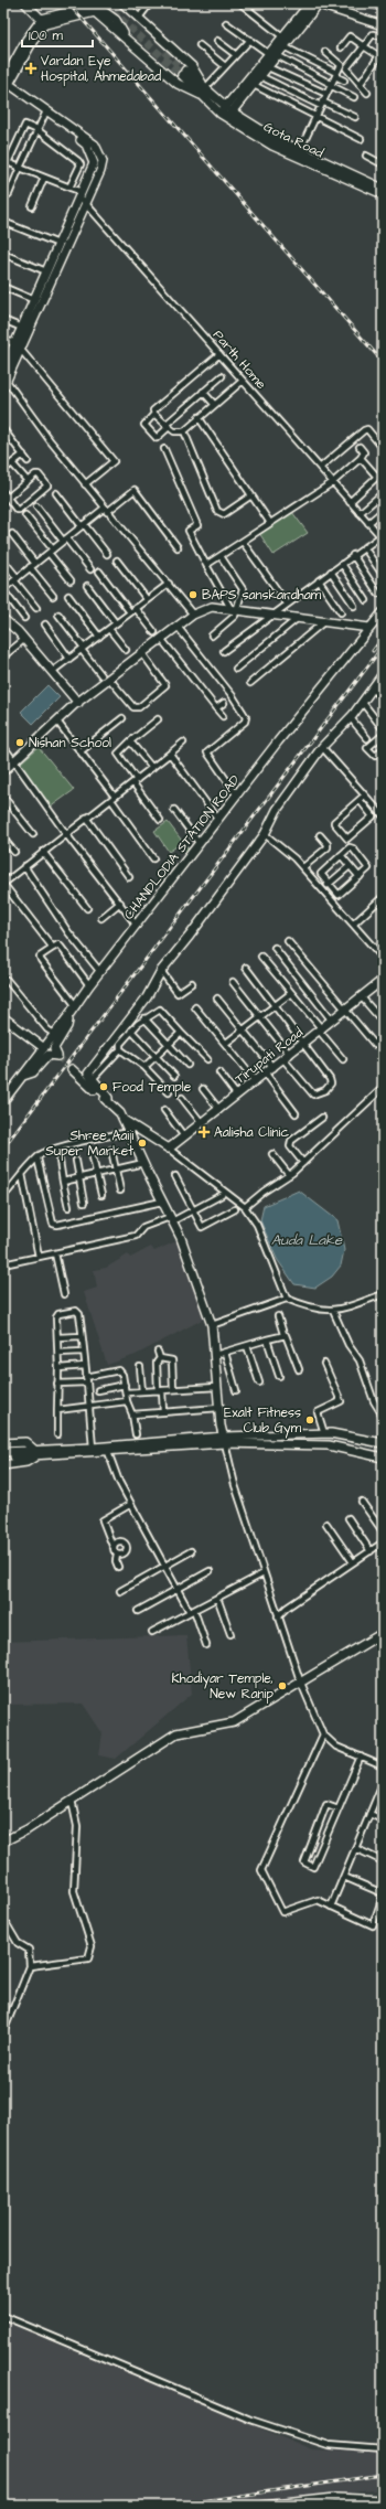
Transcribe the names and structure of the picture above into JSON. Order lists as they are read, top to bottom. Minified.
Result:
{"streets":{"street":["Gota Road","Parth Home","CHANDLODIA STATION ROAD","Tirupati Road"]},"water":["Auda Lake"],"places":{"health":["Vardan Eye Hospital, Ahmedabad","Aalisha Clinic"],"other":["BAPS sanskardham","Nishan School","Food Temple","Shree Aaiji Super Market","Exalt Fitness Club Gym","Khodiyar Temple, New Ranip"]},"scale_bar":"100 m"}
